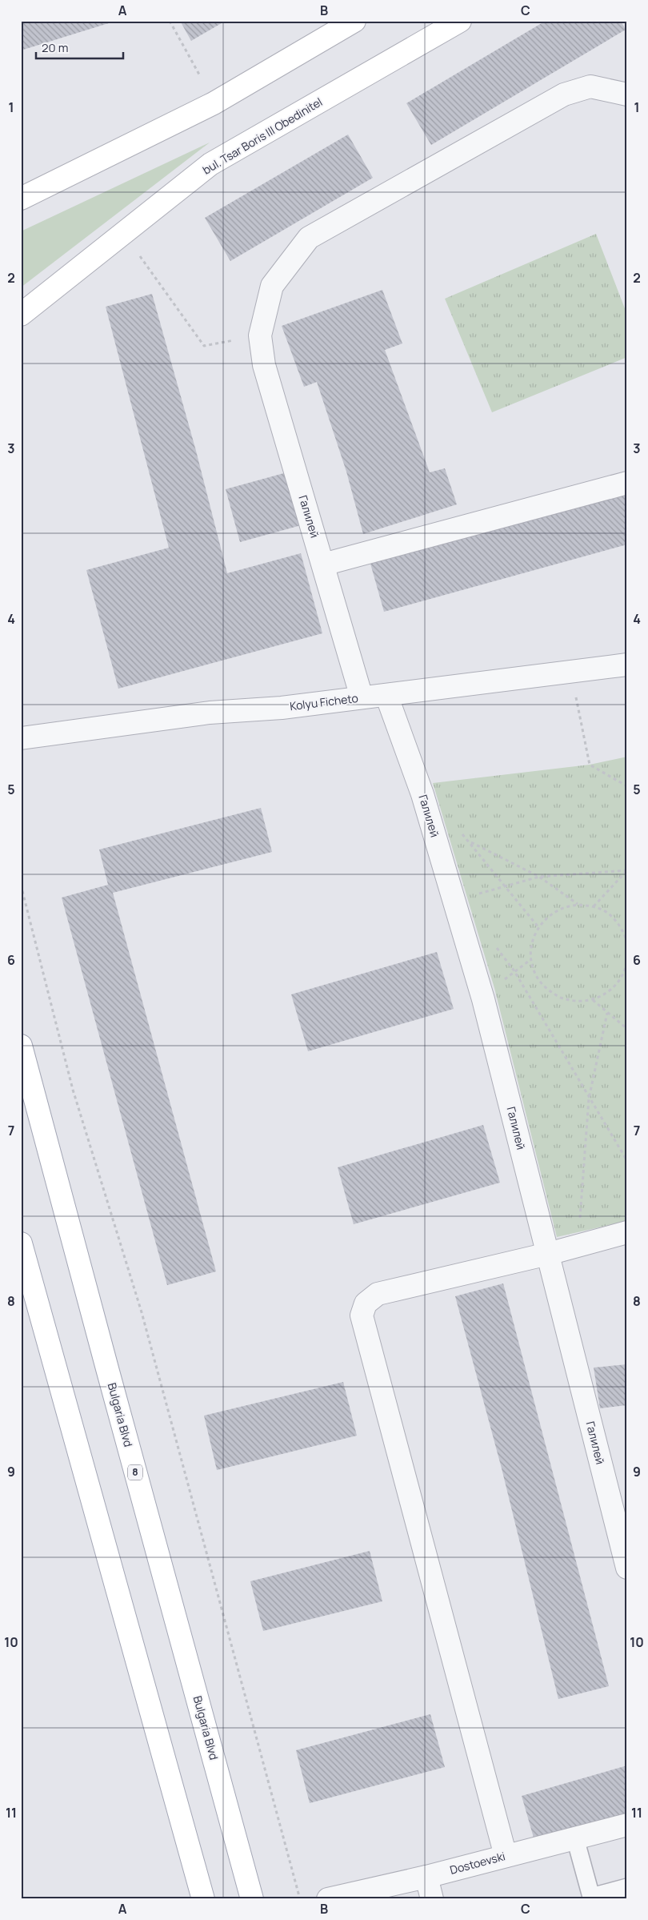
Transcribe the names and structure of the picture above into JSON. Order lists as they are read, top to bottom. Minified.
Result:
{"streets":{"main road":["bul. Tsar Boris III Obedinitel","Bulgaria Blvd","8"],"street":["Галилей","Kolyu Ficheto","Dostoevski"]},"crossings":[["Галилей","Kolyu Ficheto"]],"scale_bar":"20 m","grid":{"columns":["A","B","C"],"rows":["1","2","3","4","5","6","7","8","9","10","11"]}}
